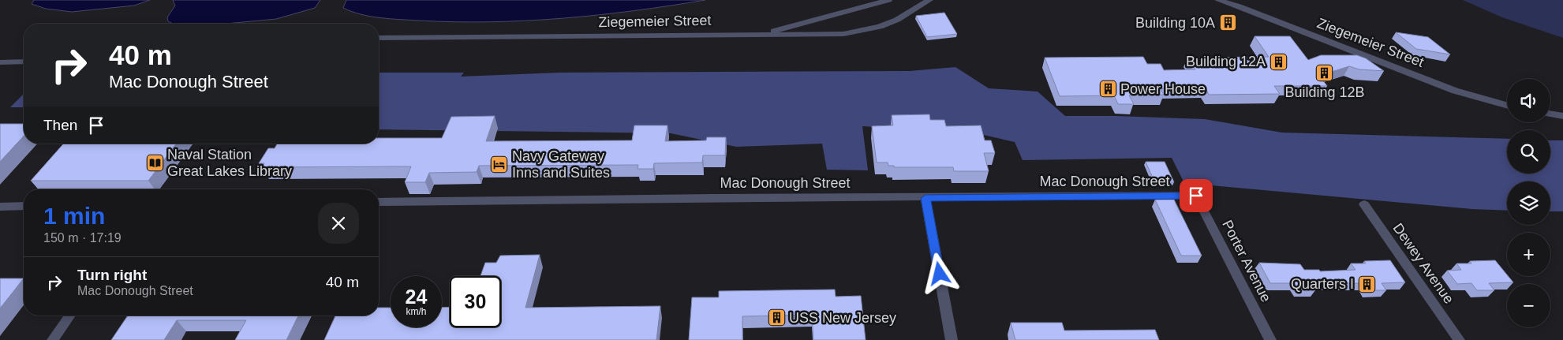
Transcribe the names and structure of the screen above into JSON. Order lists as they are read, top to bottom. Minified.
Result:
{"streets":{"street":["Ziegemeier Street","Mac Donough Street","Porter Avenue","Dewey Avenue"]},"crossings":[["Mac Donough Street","Porter Avenue"]],"places":{"building":["Building 10A","Building 12A","Building 12B","Power House","Quarters I","USS New Jersey"],"library":["Naval Station Great Lakes Library"],"hotel":["Navy Gateway Inns and Suites"]},"page":{"turn":["40 m","Mac Donough Street"],"map_buttons":["+","−"],"then":"Then","heading":["1 min","150 m · 17:19"],"list":[{"name":"Turn right","note":"Mac Donough Street","value":"40 m"}],"speed":"24 km/h","limit":"30"}}
